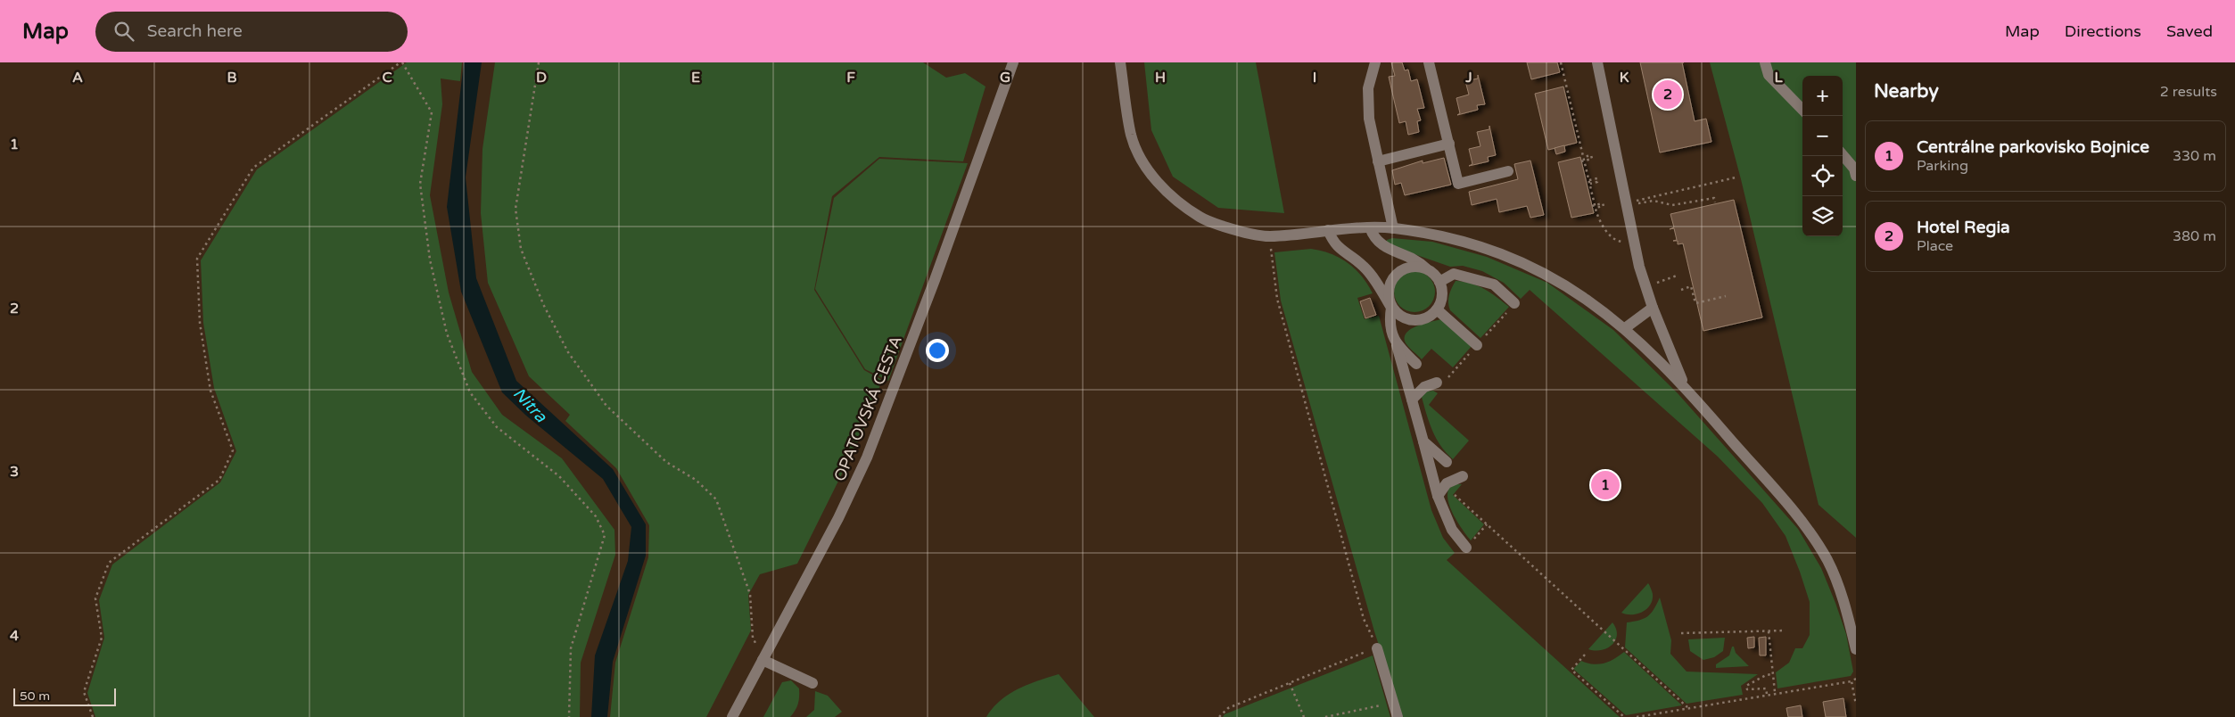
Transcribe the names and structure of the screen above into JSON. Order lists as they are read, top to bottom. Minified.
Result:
{"streets":{"street":["OPATOVSKÁ CESTA"]},"water":["Nitra"],"scale_bar":"50 m","page":{"header":"Map","search":"Search here","nav":["Map","Directions","Saved"],"heading":["Nearby","2 results"],"map_buttons":["+","−"],"pins":["2","1"],"list":[{"mark":"1","name":"Centrálne parkovisko Bojnice","note":"Parking","value":"330 m"},{"mark":"2","name":"Hotel Regia","note":"Place","value":"380 m"}],"scale":"50 m"},"grid":{"columns":["A","B","C","D","E","F","G","H","I","J","K","L"],"rows":["1","2","3","4"]}}
